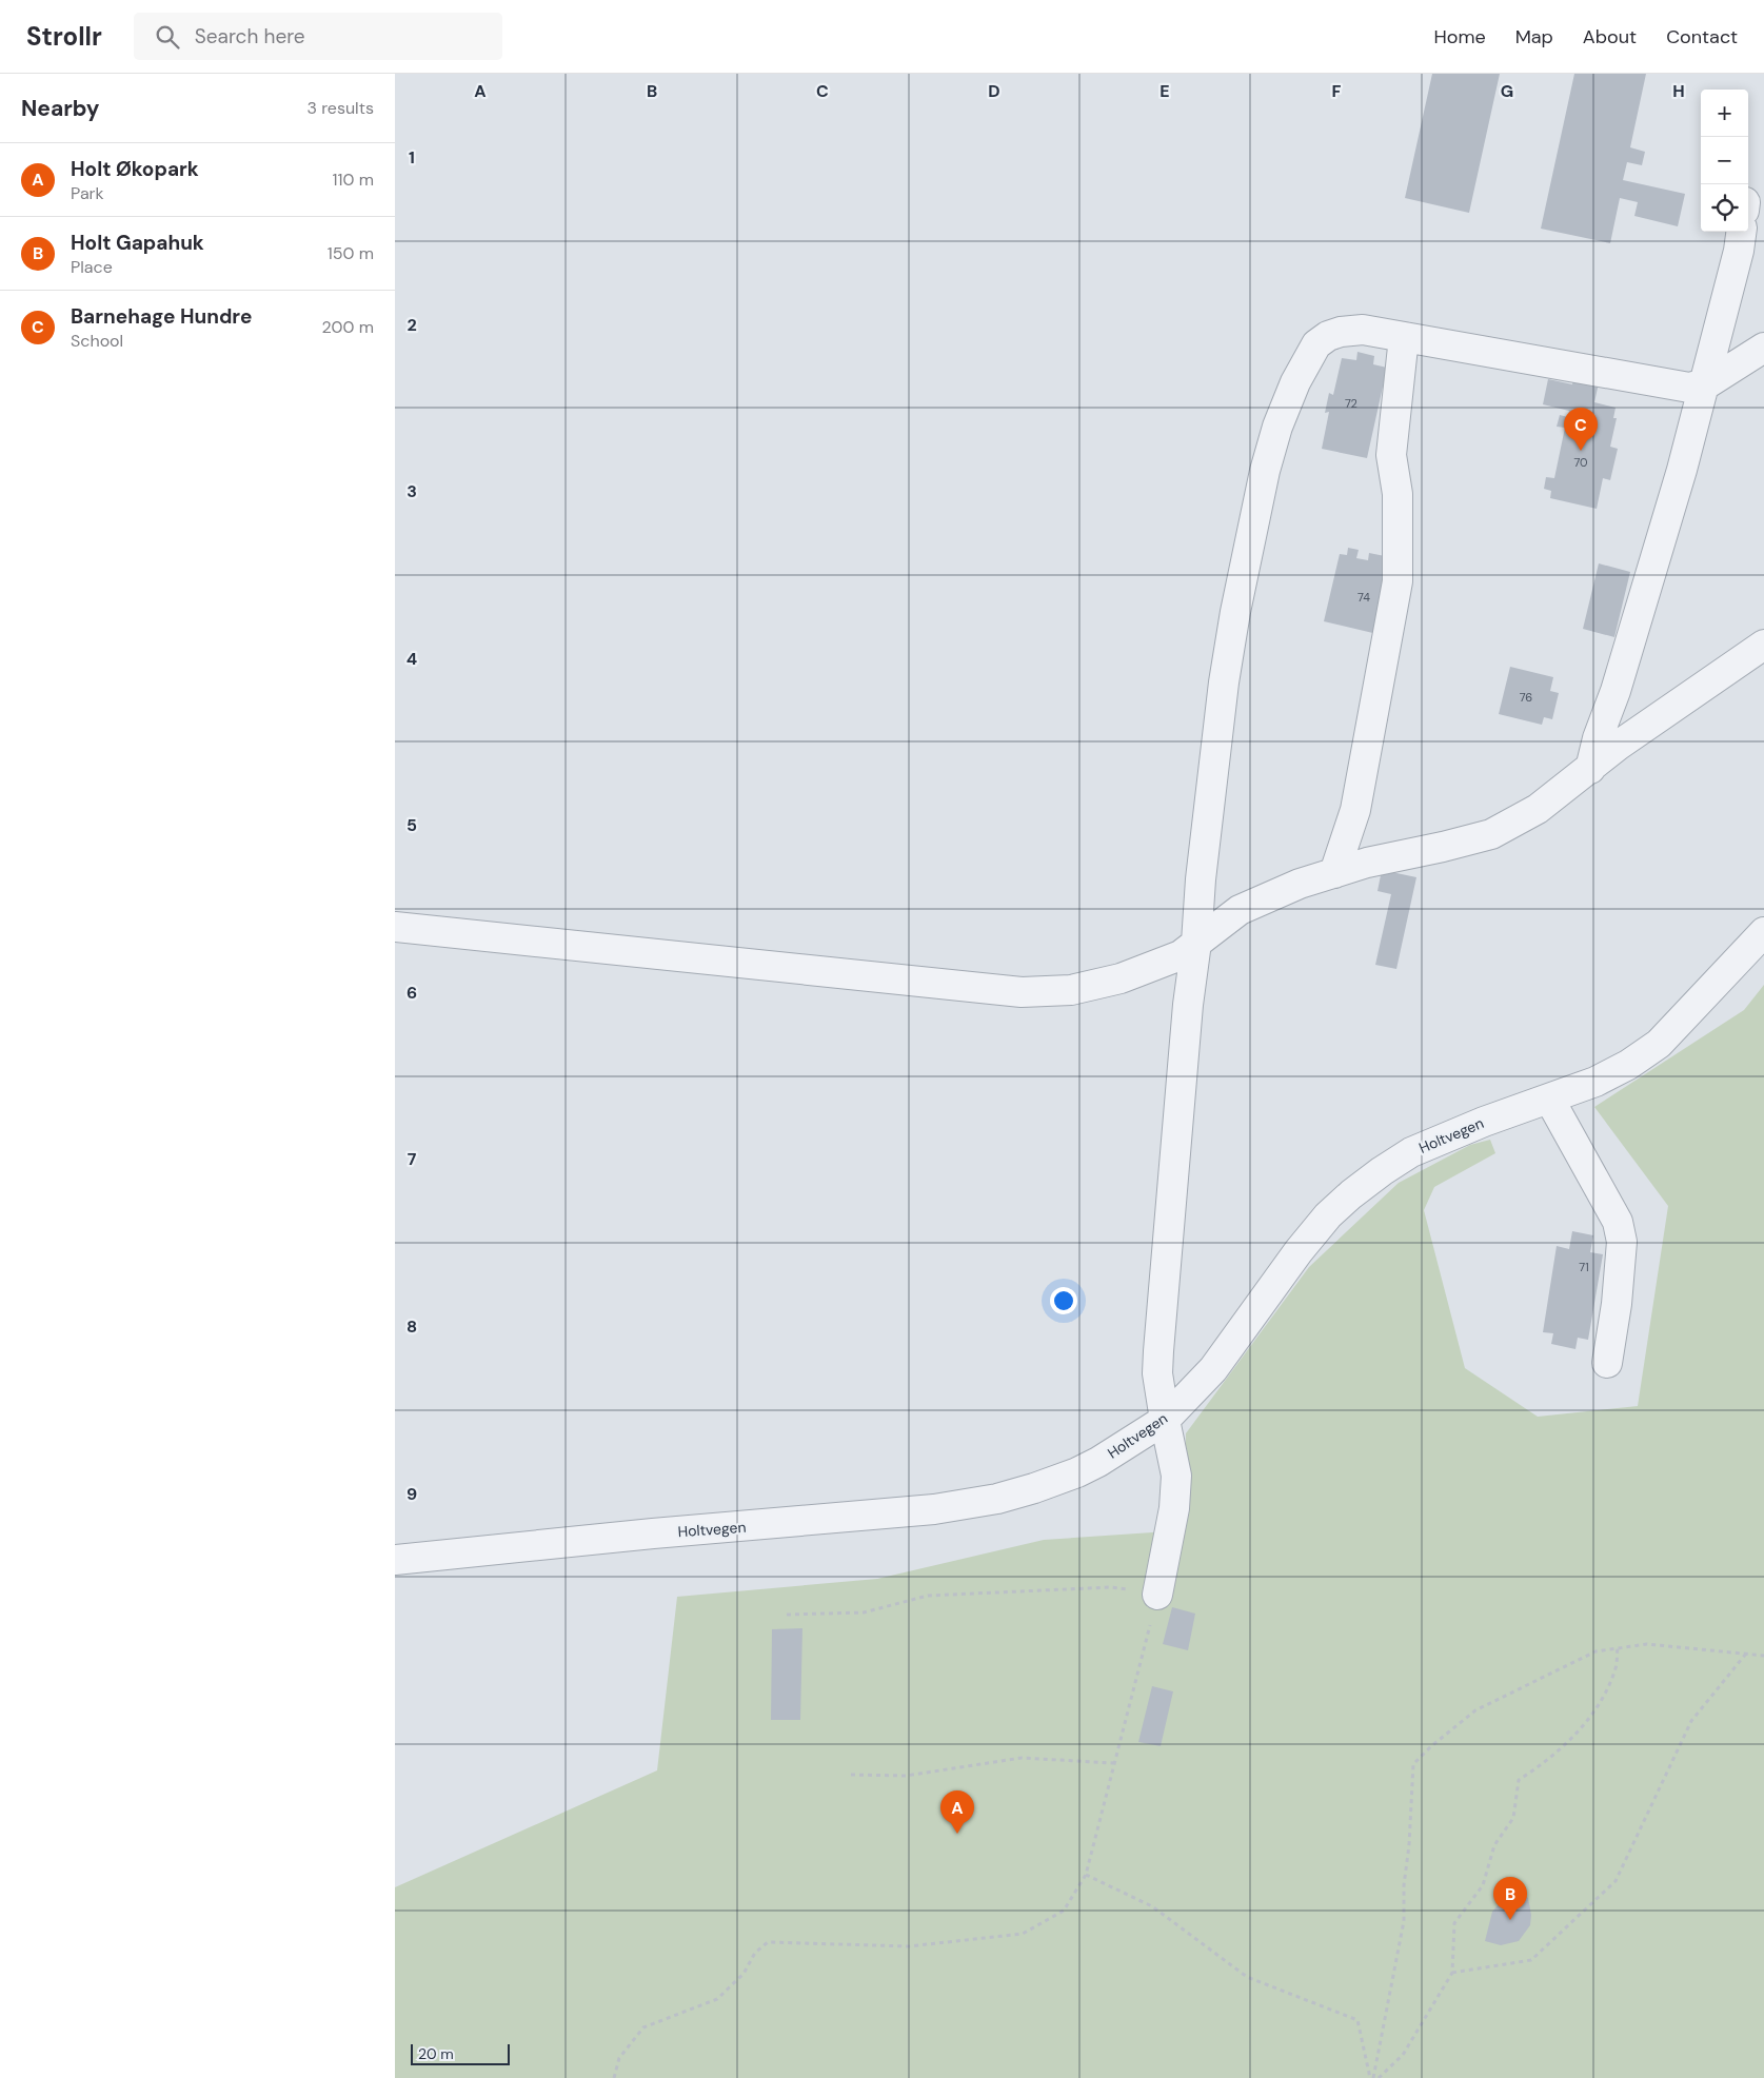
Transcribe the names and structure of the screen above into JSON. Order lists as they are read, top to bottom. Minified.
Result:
{"streets":{"street":["Holtvegen"]},"house_numbers":["72","70","74","76","71"],"scale_bar":"20 m","page":{"header":"Strollr","search":"Search here","nav":["Home","Map","About","Contact"],"heading":["Nearby","3 results"],"map_buttons":["+","−"],"list":[{"mark":"A","name":"Holt Økopark","note":"Park","value":"110 m"},{"mark":"B","name":"Holt Gapahuk","note":"Place","value":"150 m"},{"mark":"C","name":"Barnehage Hundre","note":"School","value":"200 m"}],"pins":["C","A","B"],"scale":"20 m"},"grid":{"columns":["A","B","C","D","E","F","G","H"],"rows":["1","2","3","4","5","6","7","8","9"]}}
